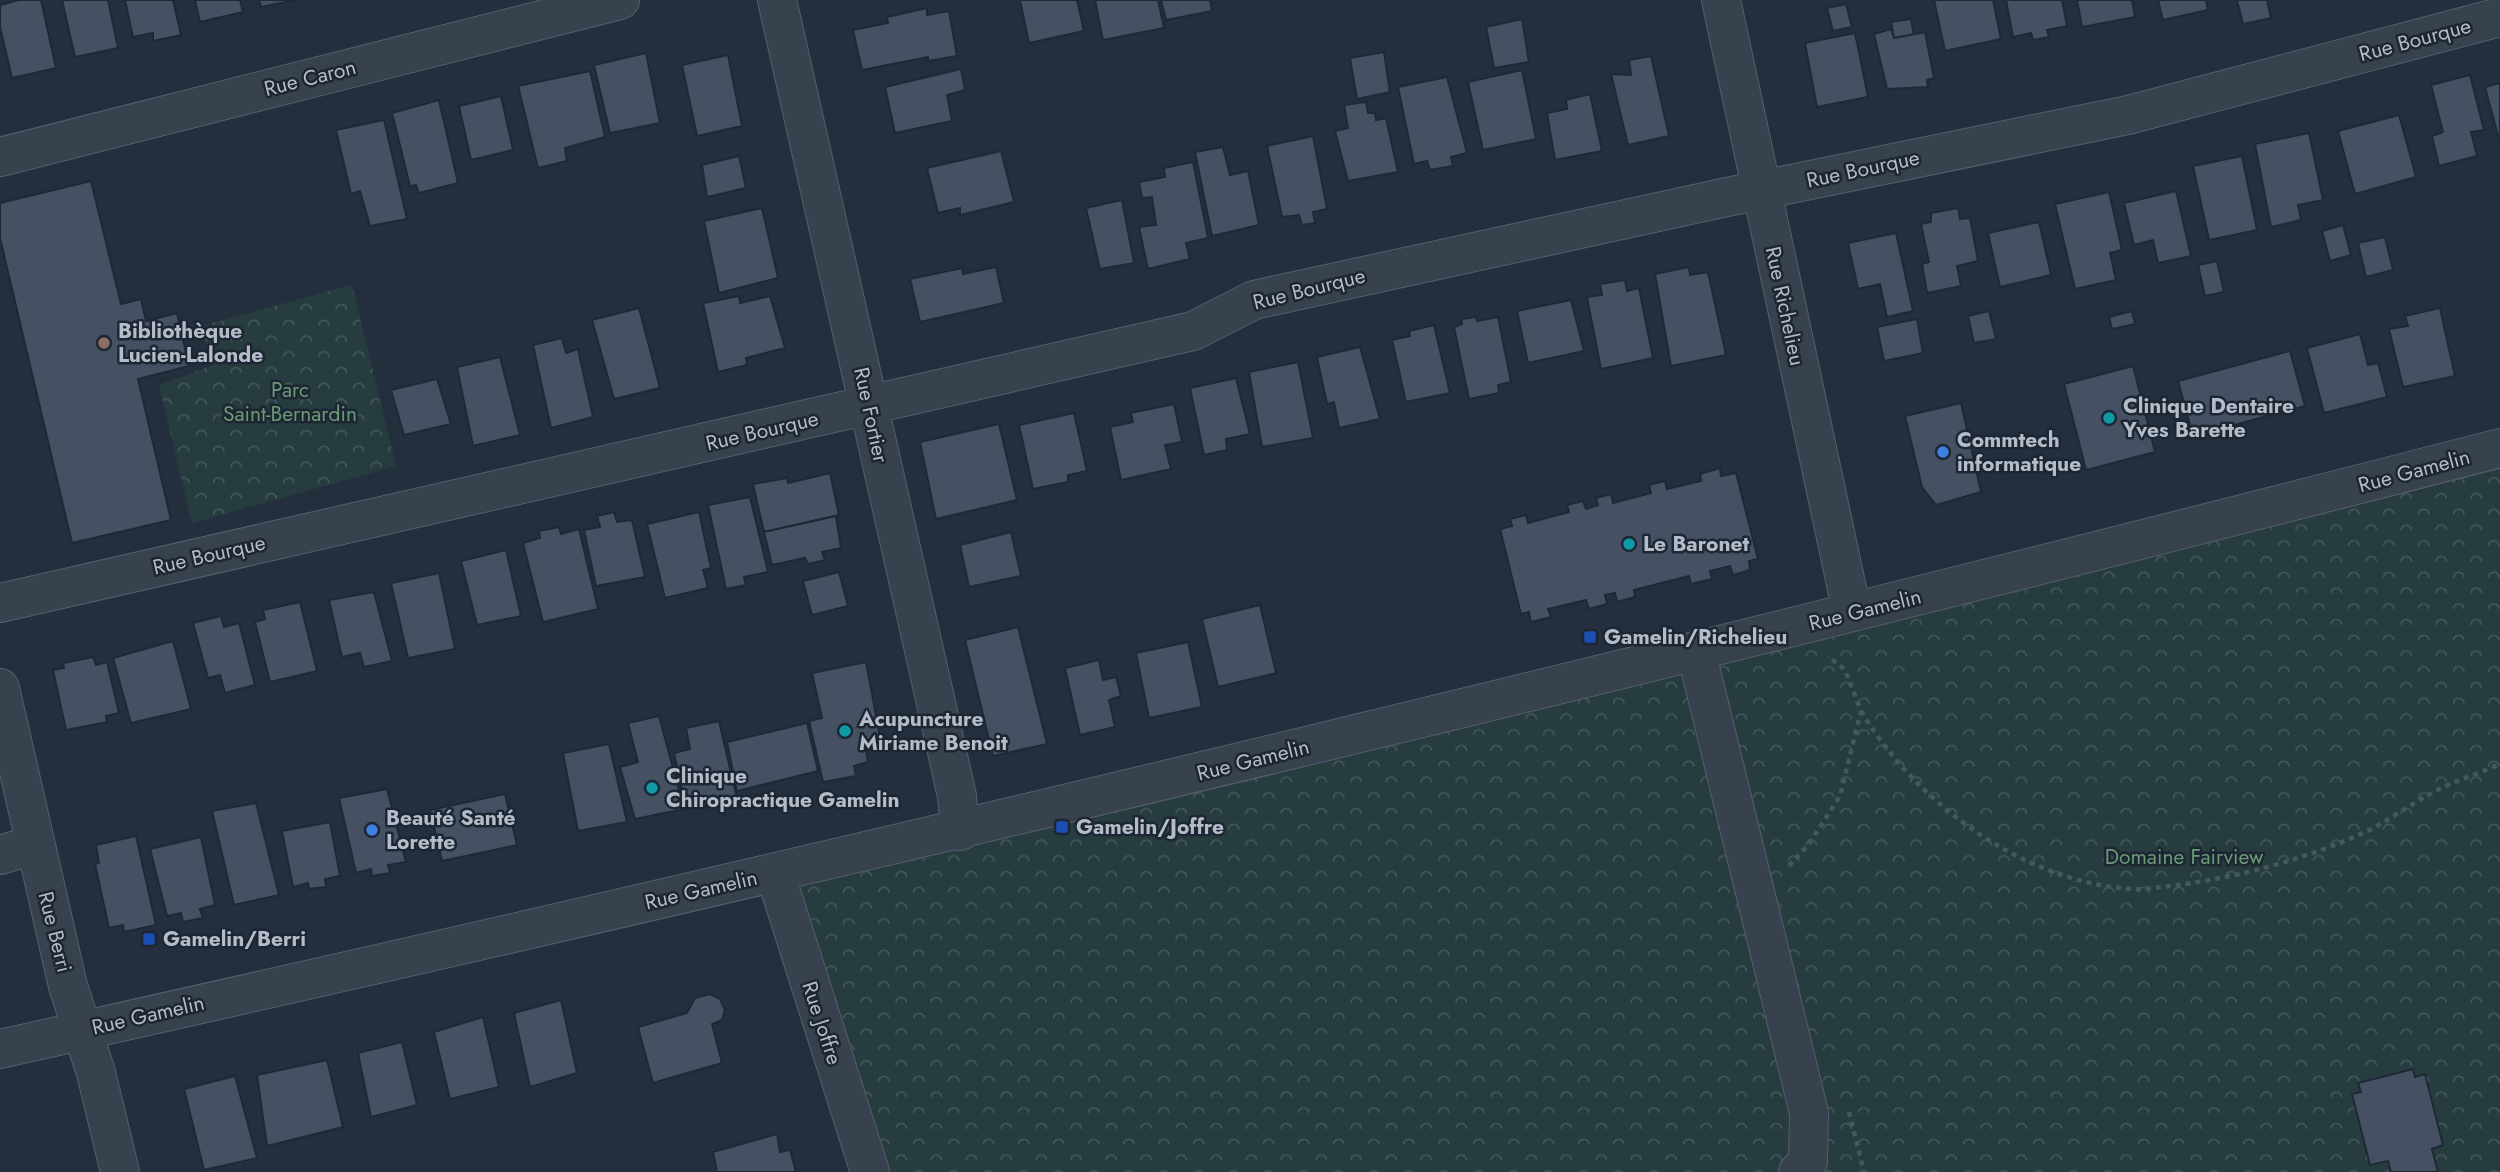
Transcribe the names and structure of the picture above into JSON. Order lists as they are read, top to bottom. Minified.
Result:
{"streets":{"street":["Rue Bourque","Rue Caron","Rue Richelieu","Rue Fortier","Rue Gamelin","Rue Berri","Rue Joffre"]},"crossings":[["Rue Bourque","Rue Richelieu"],["Rue Bourque","Rue Fortier"],["Rue Richelieu","Rue Gamelin"],["Rue Fortier","Rue Gamelin"],["Rue Gamelin","Rue Berri"],["Rue Gamelin","Rue Joffre"]],"parks":["Parc Saint-Bernardin","Domaine Fairview"],"places":{"other":["Bibliothèque Lucien-Lalonde","Clinique Dentaire Yves Barette","Commtech informatique","Le Baronet","Acupuncture Miriame Benoit","Clinique Chiropractique Gamelin","Beauté Santé Lorette"],"transit":["Gamelin/Richelieu","Gamelin/Joffre","Gamelin/Berri"]}}
